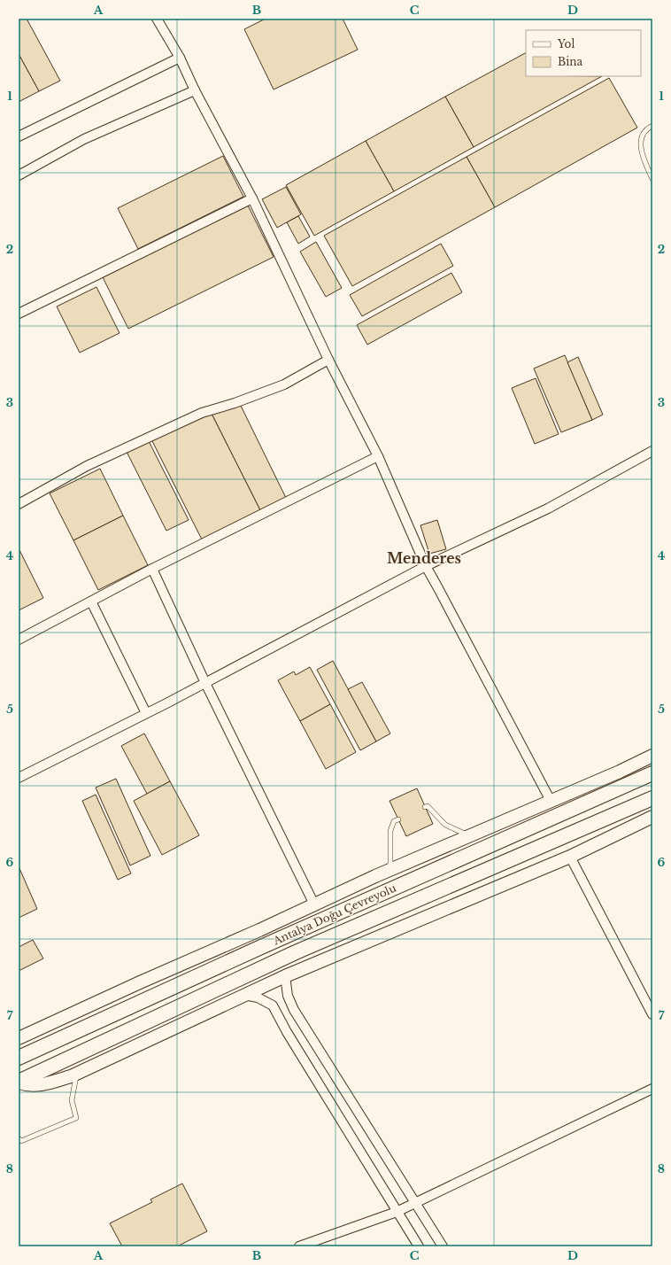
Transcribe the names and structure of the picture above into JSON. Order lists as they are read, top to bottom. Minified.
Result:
{"streets":{"main road":["Antalya Doğu Çevreyolu"]},"districts":["Menderes"],"legend":["Yol","Bina"],"grid":{"columns":["A","B","C","D"],"rows":["1","2","3","4","5","6","7","8"]}}
